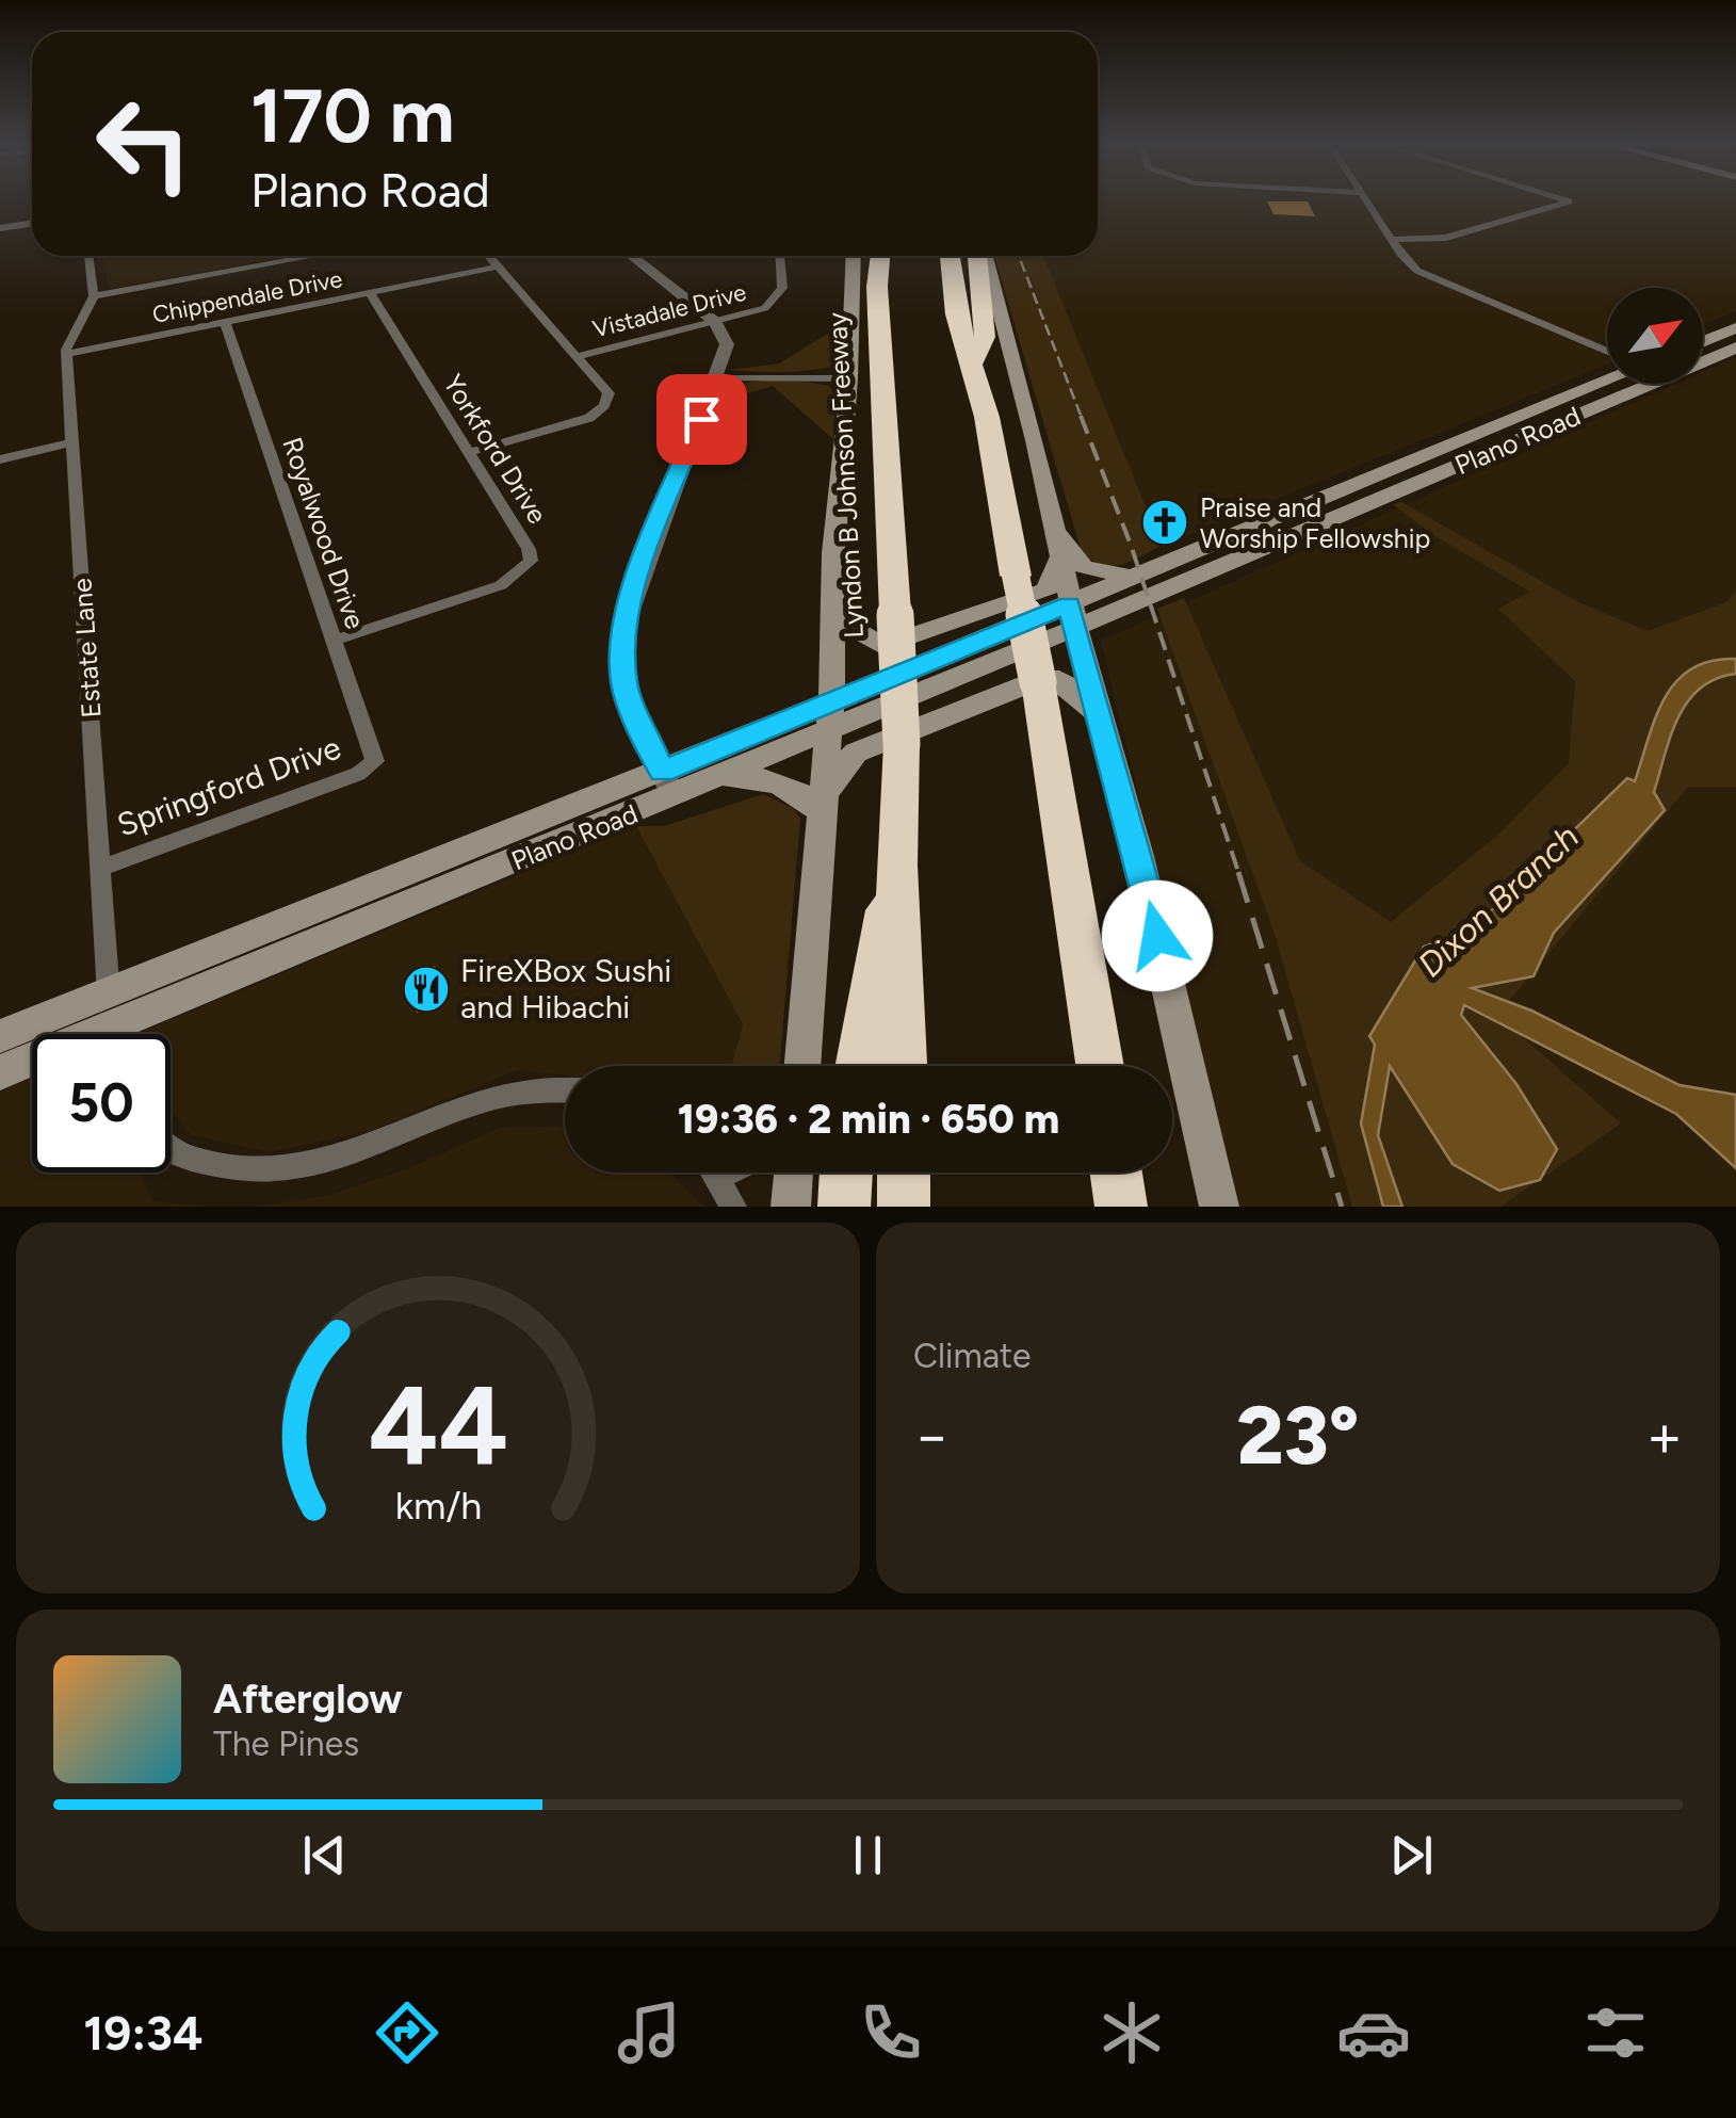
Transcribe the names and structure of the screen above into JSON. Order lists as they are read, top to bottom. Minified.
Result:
{"streets":{"highway":["Lyndon B Johnson Freeway"],"main road":["Plano Road"],"street":["Chippendale Drive","Vistadale Drive","Yorkford Drive","Royalwood Drive","Estate Lane","Springford Drive"]},"crossings":[["Chippendale Drive","Yorkford Drive"],["Chippendale Drive","Royalwood Drive"],["Chippendale Drive","Estate Lane"],["Plano Road","Estate Lane"],["Yorkford Drive","Royalwood Drive"],["Royalwood Drive","Springford Drive"],["Estate Lane","Springford Drive"]],"water":["Dixon Branch"],"places":{"church":["Praise and Worship Fellowship"],"restaurant":["FireXBox Sushi and Hibachi"]},"north":"top right","page":{"turn":["170 m","Plano Road"],"limit":"50","trip":"19:36 · 2 min · 650 m","tile":"Climate","heat":["−","23°","+"],"song":["Afterglow","The Pines"],"tabs":"19:34","gauge":["44","km/h"]}}
